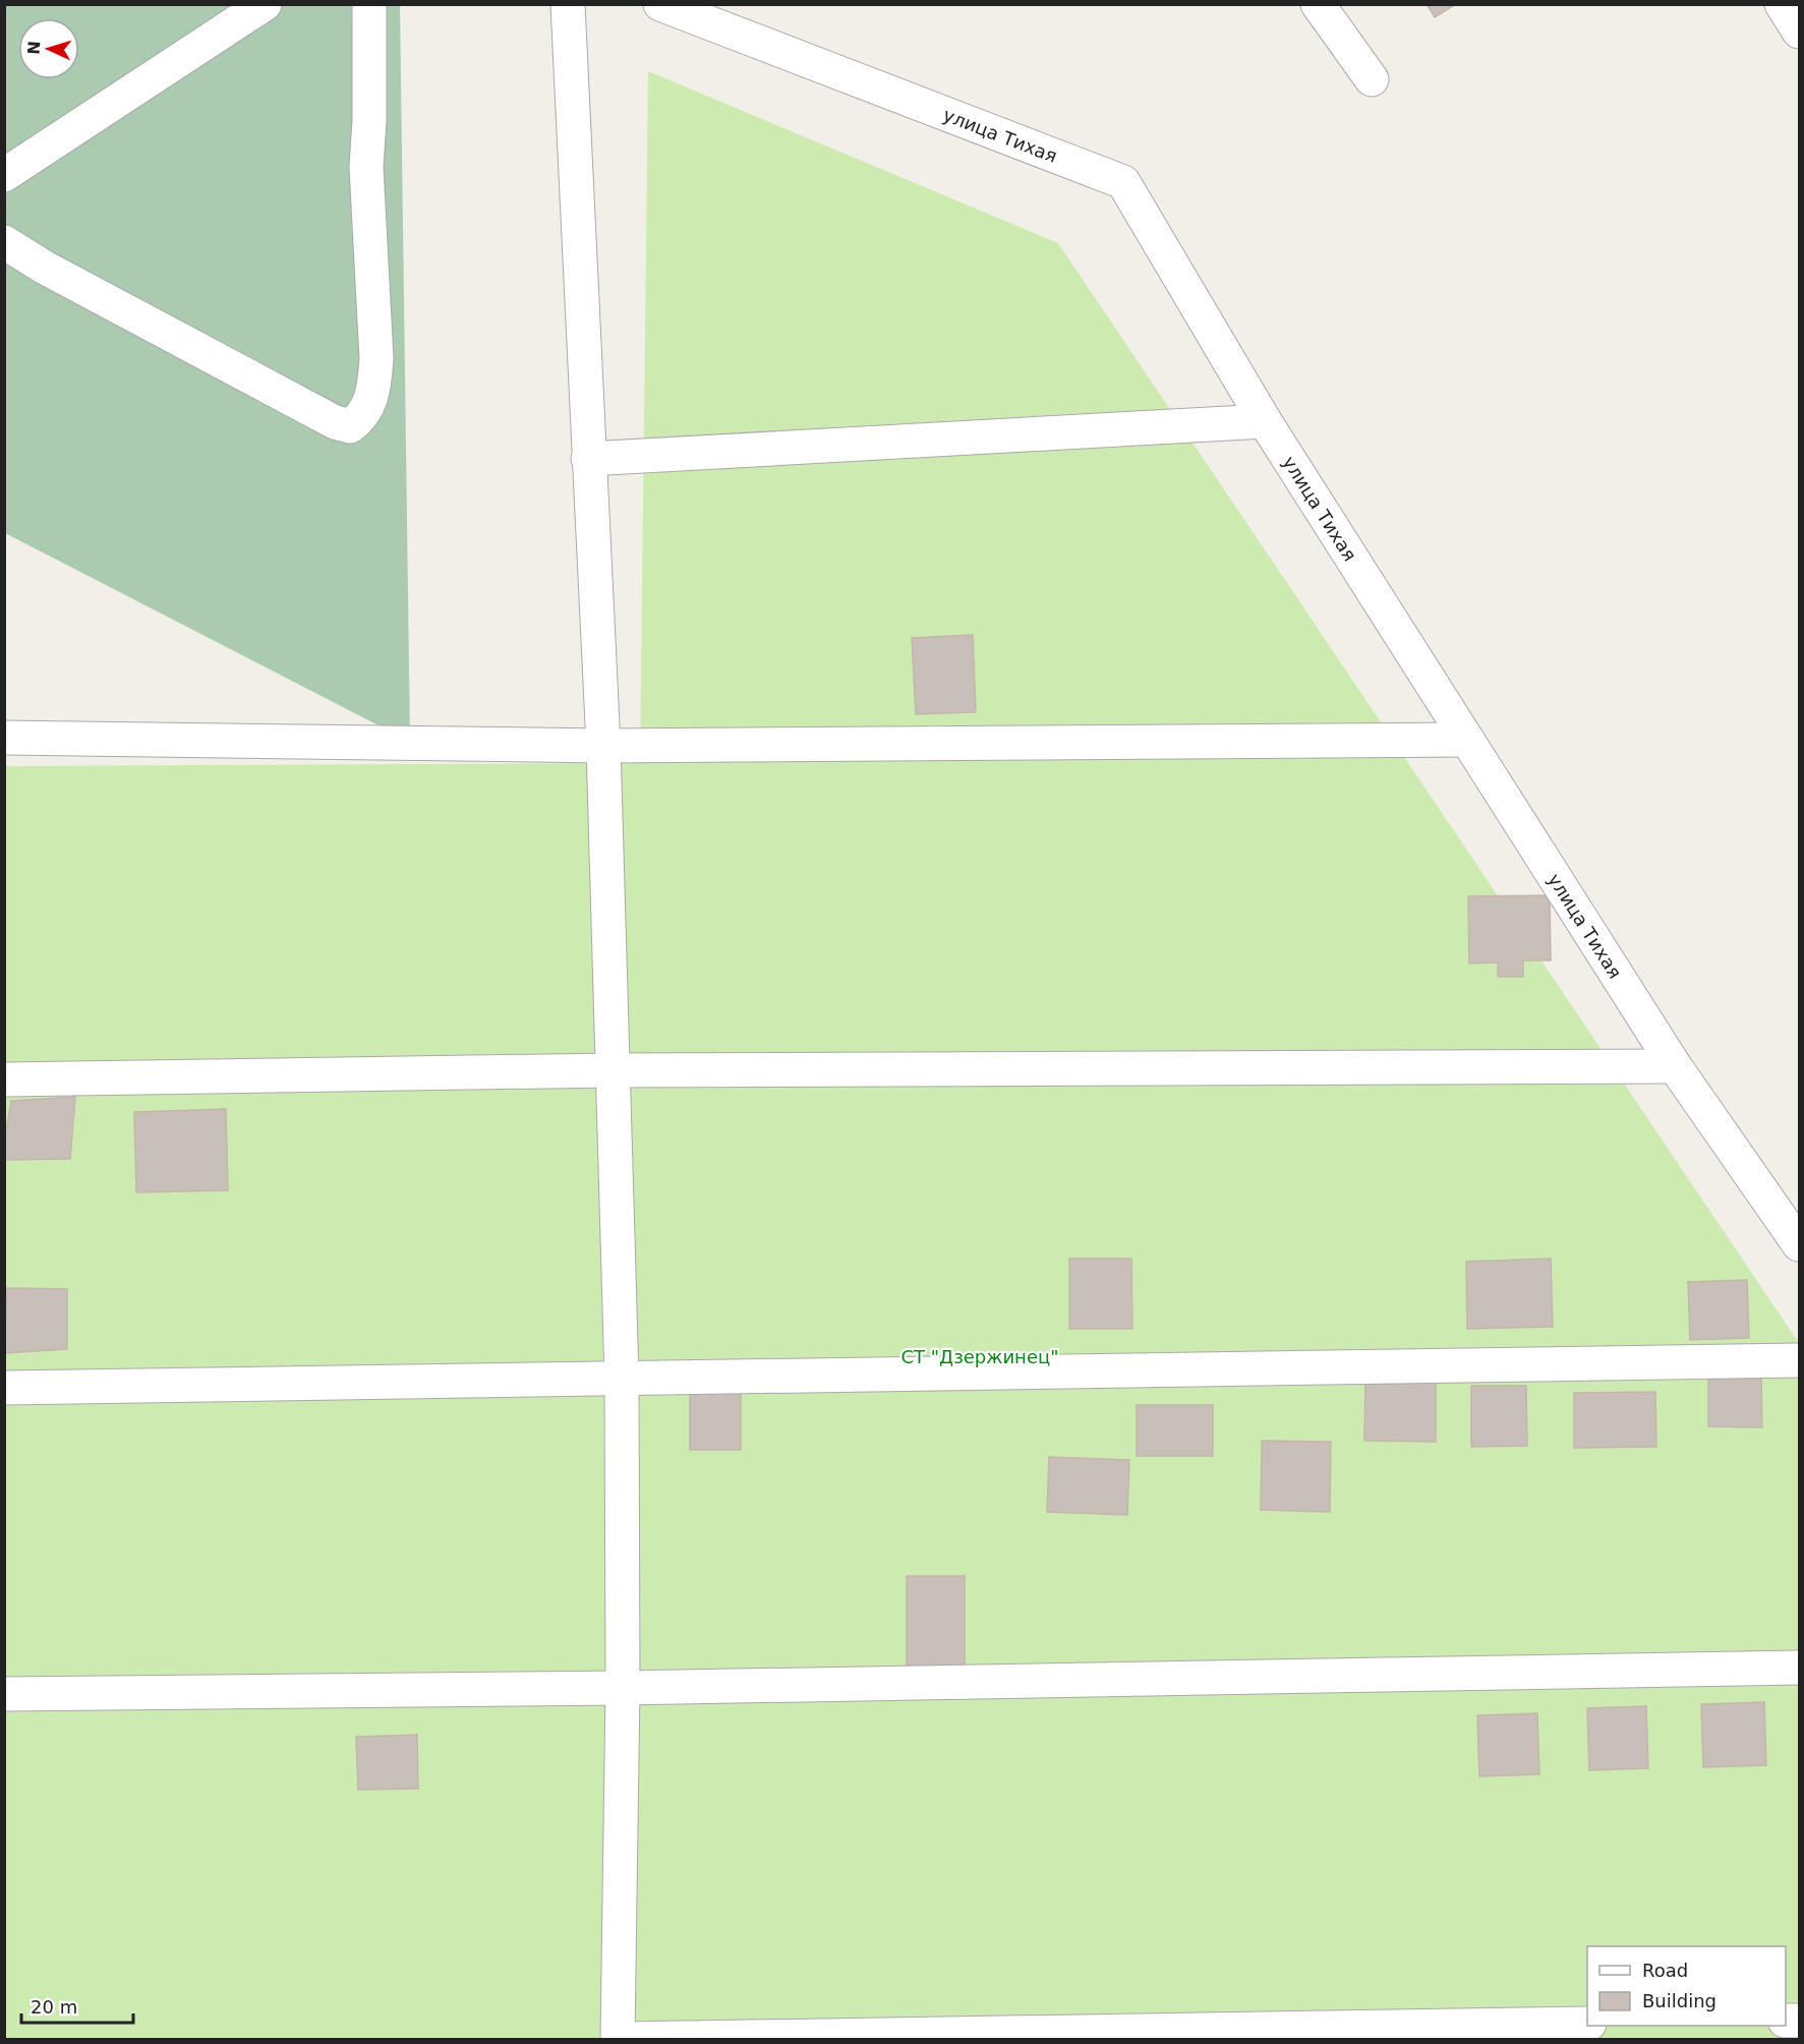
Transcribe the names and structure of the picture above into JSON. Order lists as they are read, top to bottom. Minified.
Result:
{"streets":{"street":["улица Тихая"]},"parks":["СТ \"Дзержинец\""],"legend":["Road","Building"],"scale_bar":"20 m","north":"left"}
